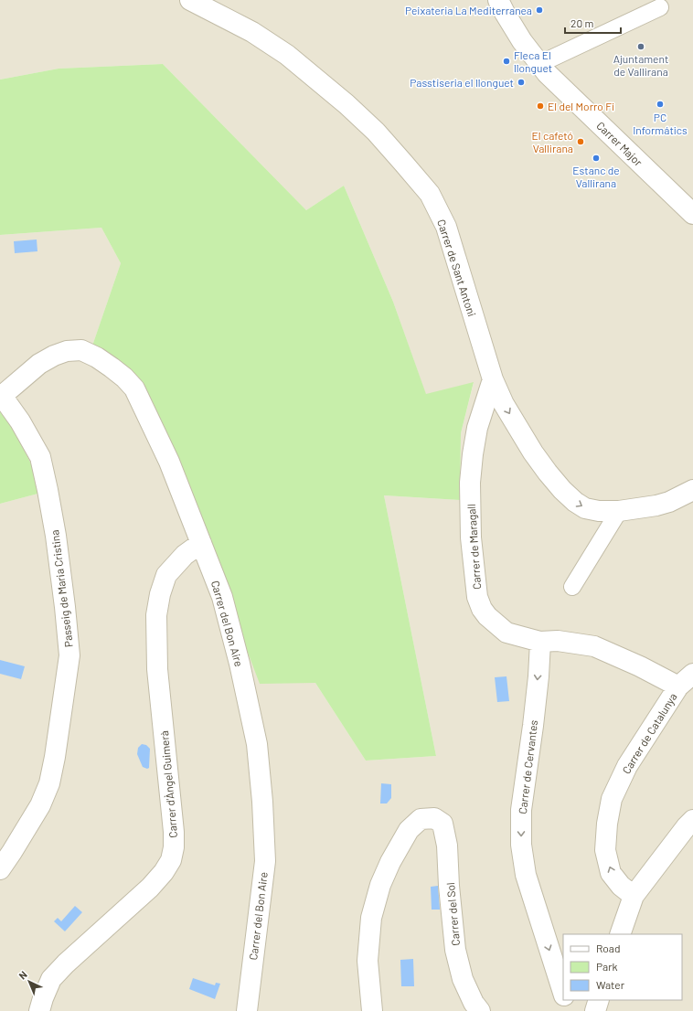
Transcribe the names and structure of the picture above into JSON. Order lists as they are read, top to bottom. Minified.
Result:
{"streets":{"street":["Carrer Major","Carrer de Sant Antoni","Carrer de Maragall","Passeig de Maria Cristina","Carrer del Bon Aire","Carrer de Catalunya","Carrer de Cervantes","Carrer d'Àngel Guimerà","Carrer del Sol"]},"crossings":[["Carrer de Sant Antoni","Carrer de Maragall"],["Carrer de Maragall","Carrer de Catalunya"],["Carrer de Maragall","Carrer de Cervantes"],["Passeig de Maria Cristina","Carrer del Bon Aire"],["Carrer del Bon Aire","Carrer d'Àngel Guimerà"]],"one_way":["Carrer de Catalunya","Carrer de Cervantes"],"places":["Peixateria La Mediterranea","Ajuntament de Vallirana","Fleca El llonguet","Passtiseria el llonguet","PC Informátics","El del Morro Fi","El cafetó Vallirana","Estanc de Vallirana"],"legend":["Road","Park","Water"],"scale_bar":"20 m","north":"top left"}
